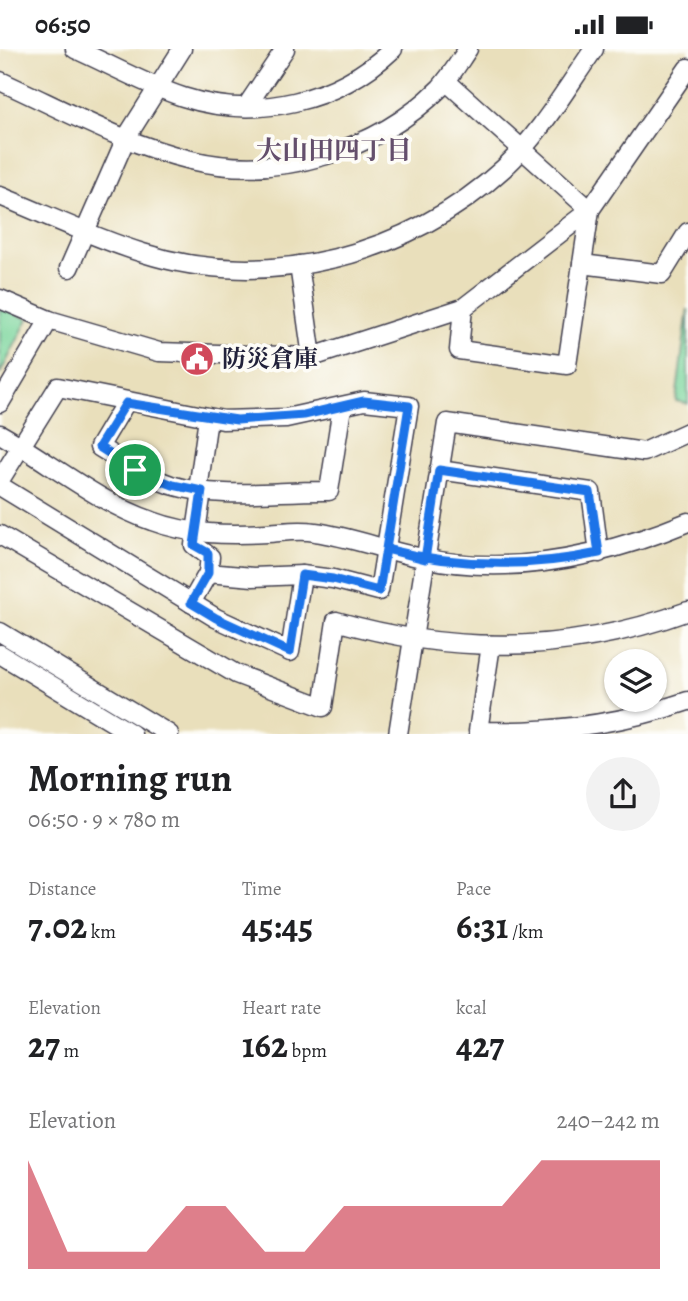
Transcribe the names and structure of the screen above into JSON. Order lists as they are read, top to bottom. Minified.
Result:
{"districts":["大山田四丁目"],"places":{"public building":["防災倉庫"]},"page":{"status":"06:50","heading":["Morning run","06:50 · 9 × 780 m"],"stats":[["Distance","7.02 km"],["Time","45:45"],["Pace","6:31 /km"],["Elevation","27 m"],["Heart rate","162 bpm"],["kcal","427"]],"chart":["Elevation","240–242 m"]}}
